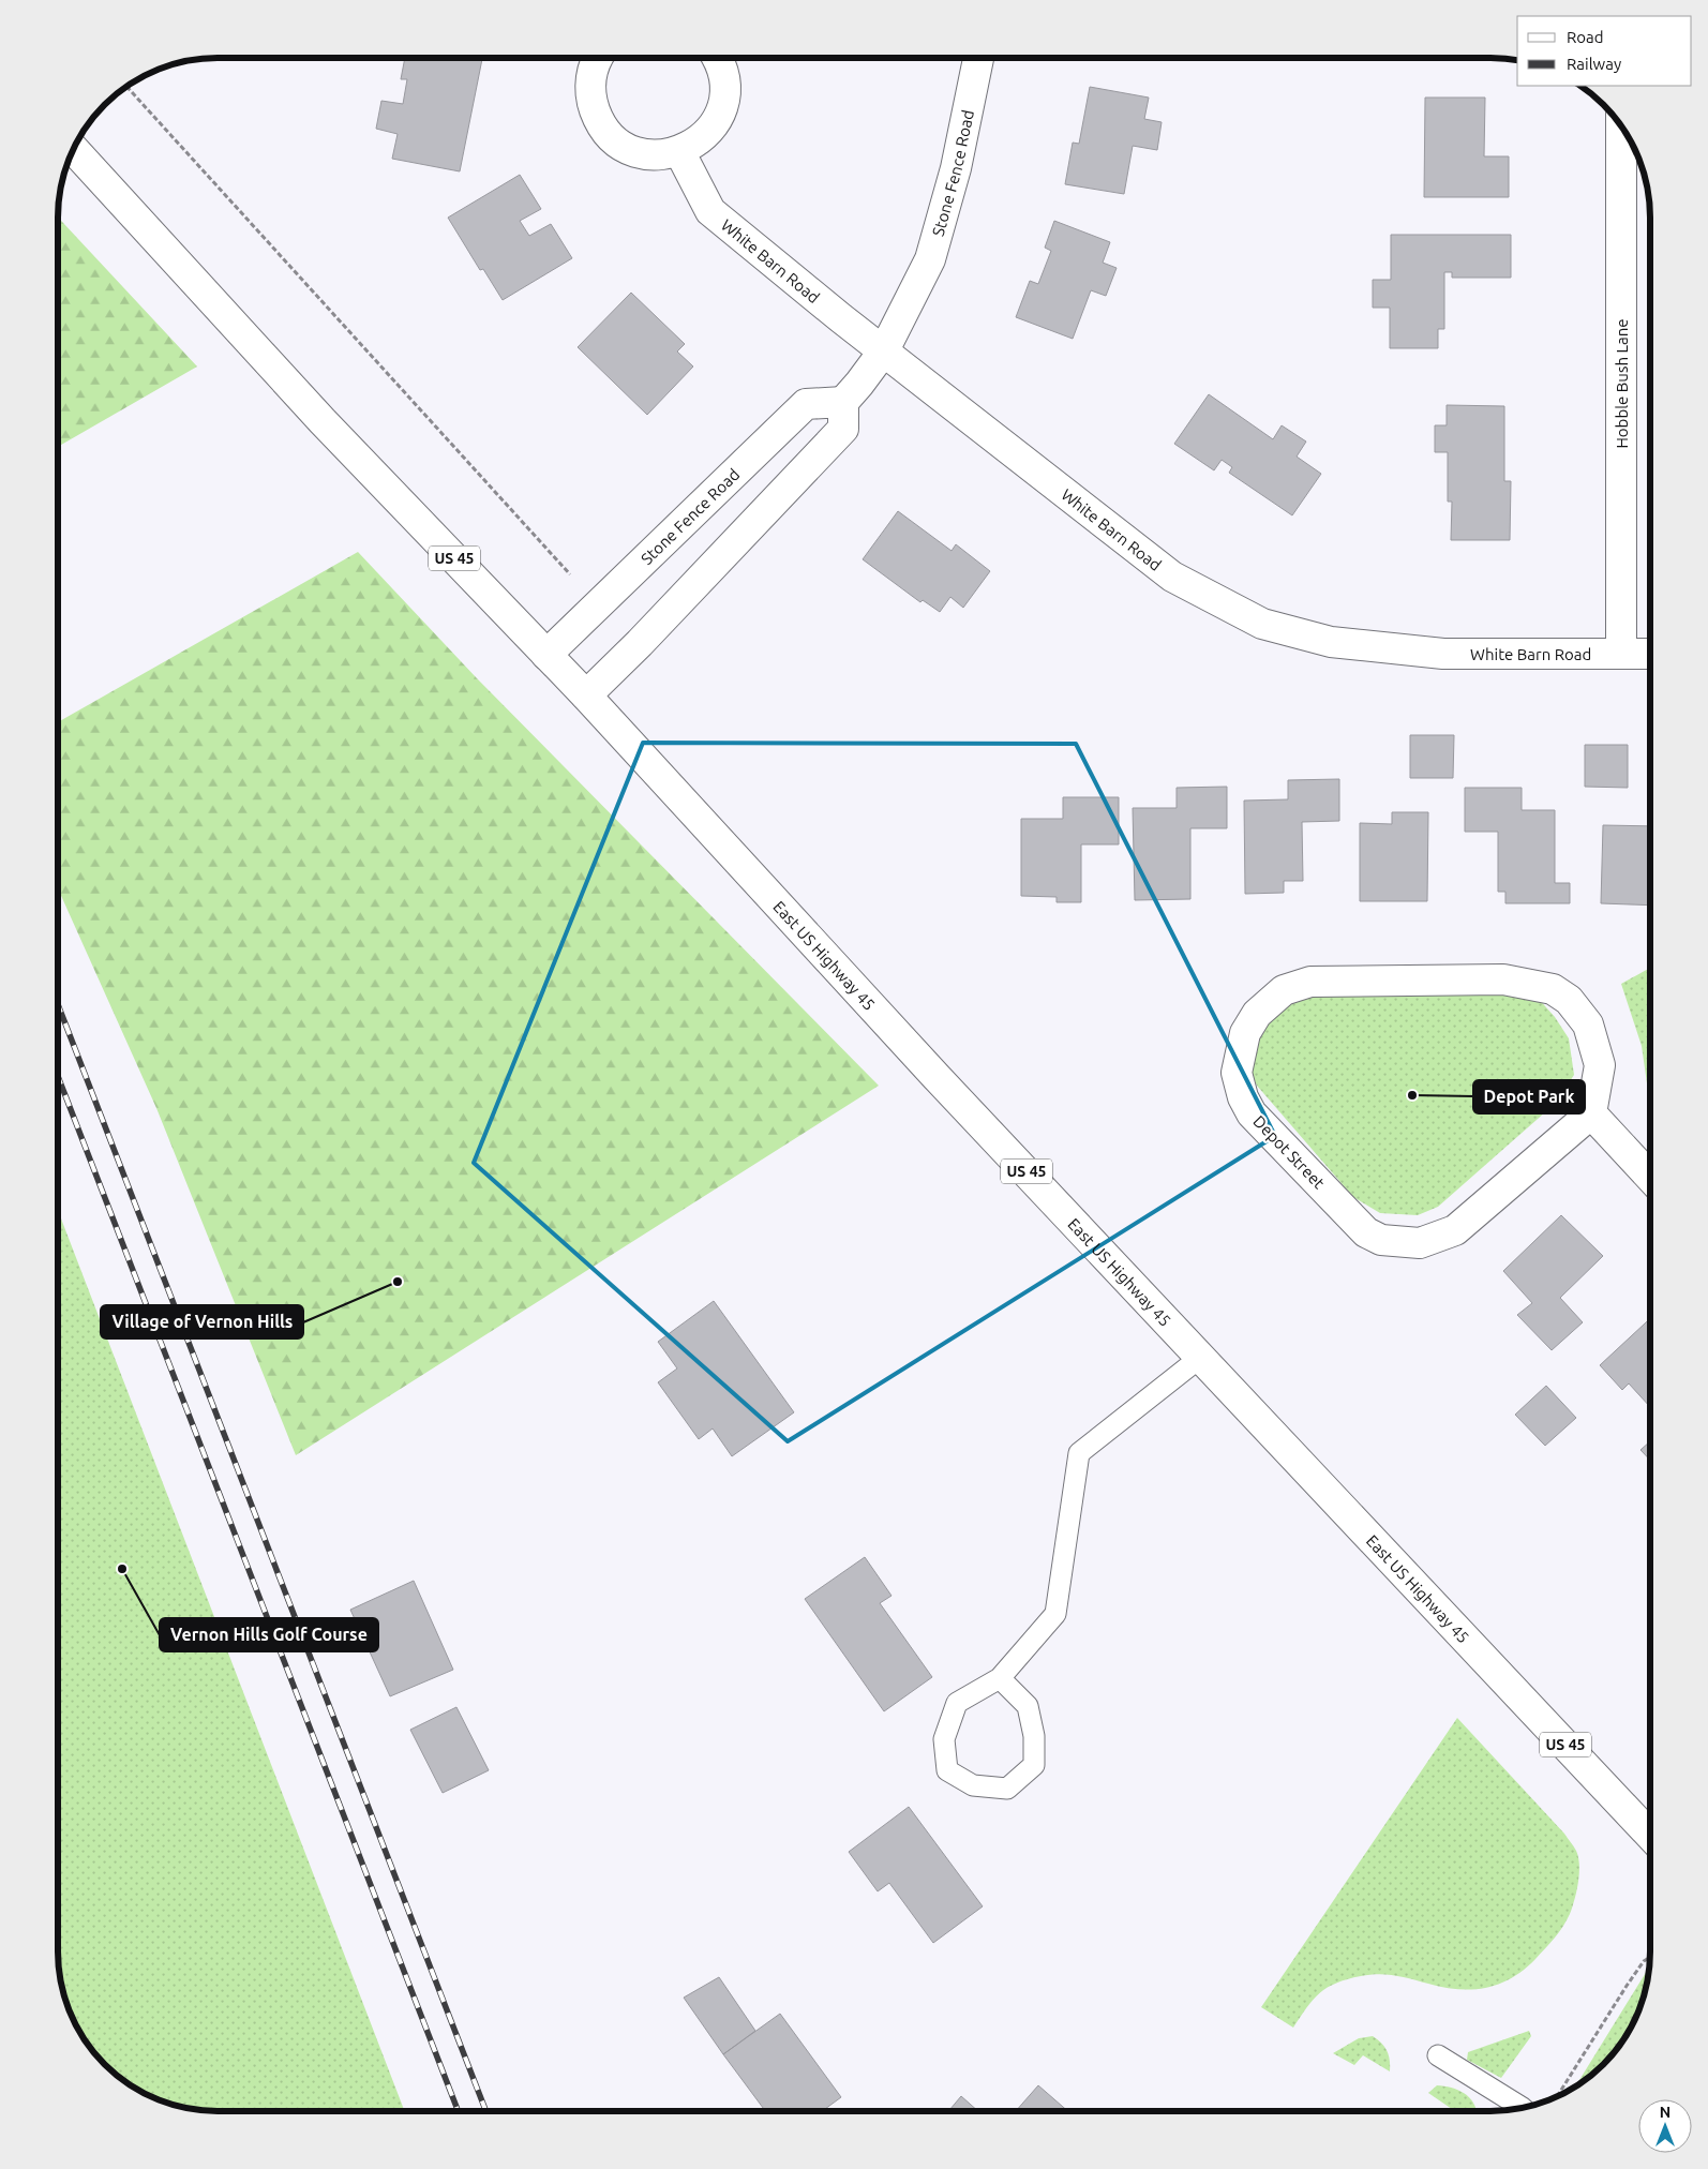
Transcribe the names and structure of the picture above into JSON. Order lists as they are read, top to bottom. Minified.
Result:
{"streets":{"street":["Stone Fence Road","White Barn Road","Hobble Bush Lane","US 45","East US Highway 45","Depot Street"]},"crossings":[["Stone Fence Road","White Barn Road"],["Stone Fence Road","US 45"],["White Barn Road","Hobble Bush Lane"],["US 45","East US Highway 45"]],"places":["Depot Park","Village of Vernon Hills","Vernon Hills Golf Course"],"legend":["Road","Railway"],"north":"top"}
